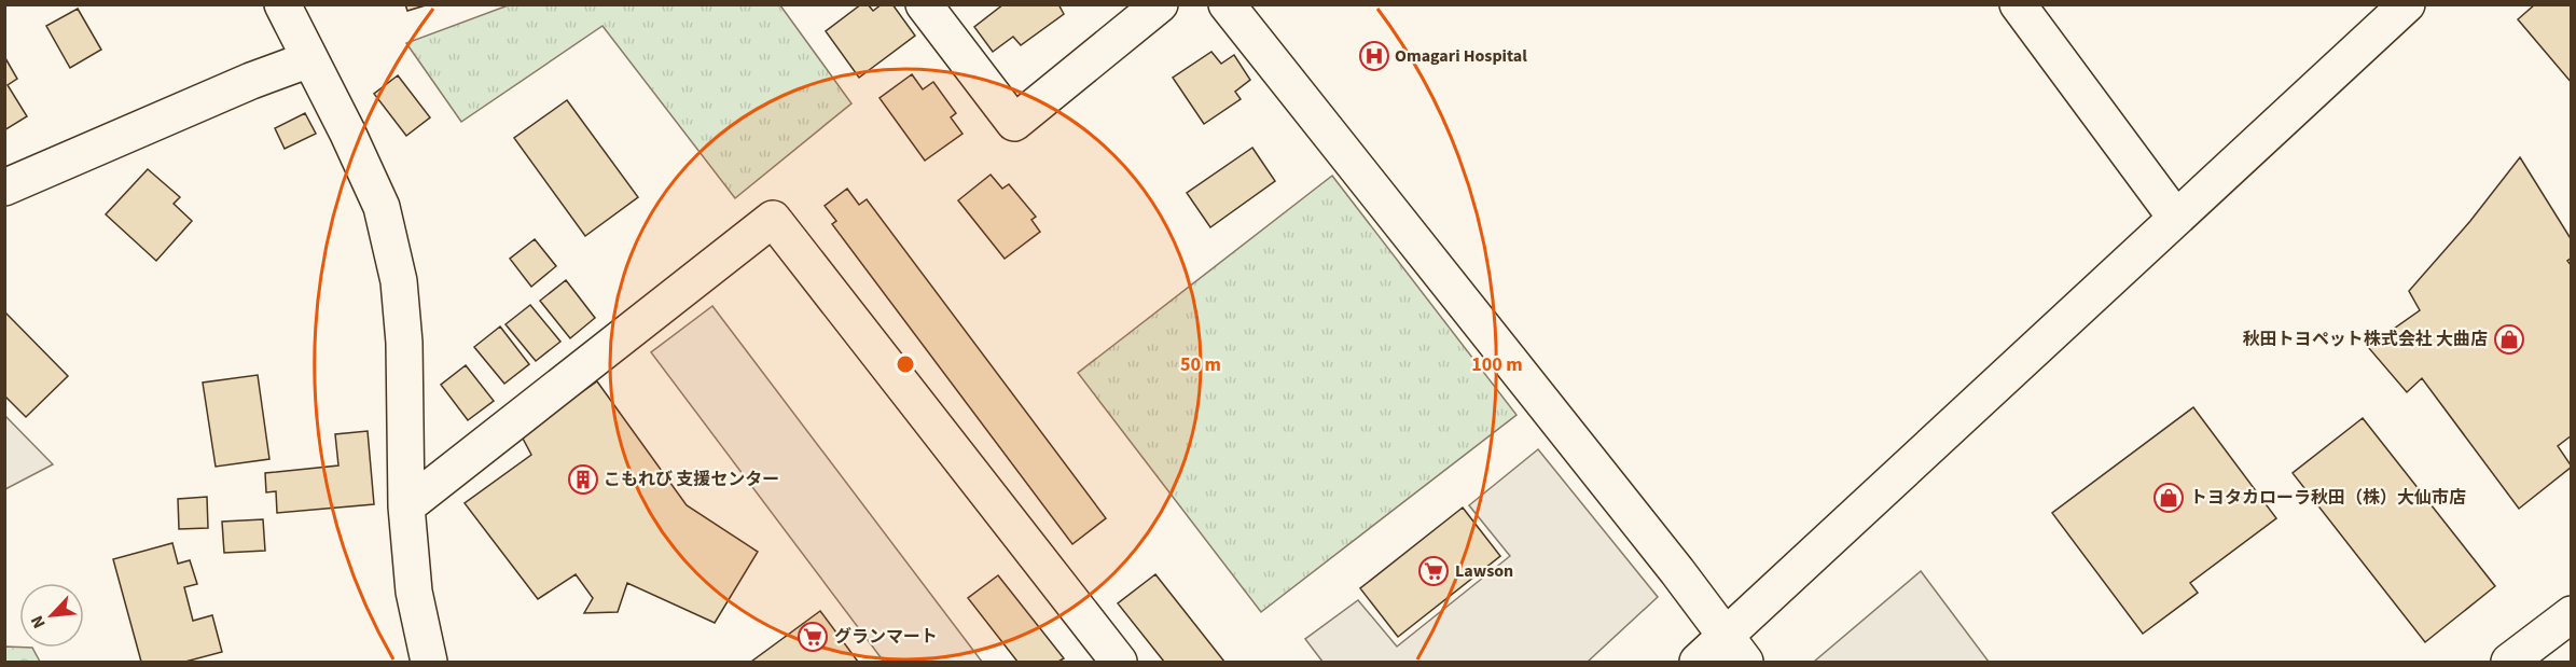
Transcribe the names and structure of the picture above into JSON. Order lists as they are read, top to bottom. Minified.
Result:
{"places":{"hospital":["Omagari Hospital"],"shop":["秋田トヨペット株式会社 大曲店","トヨタカローラ秋田（株）大仙市店"],"building":["こもれび 支援センター"],"supermarket":["Lawson","グランマート"]},"north":"bottom left","rings":["50 m","100 m"]}
